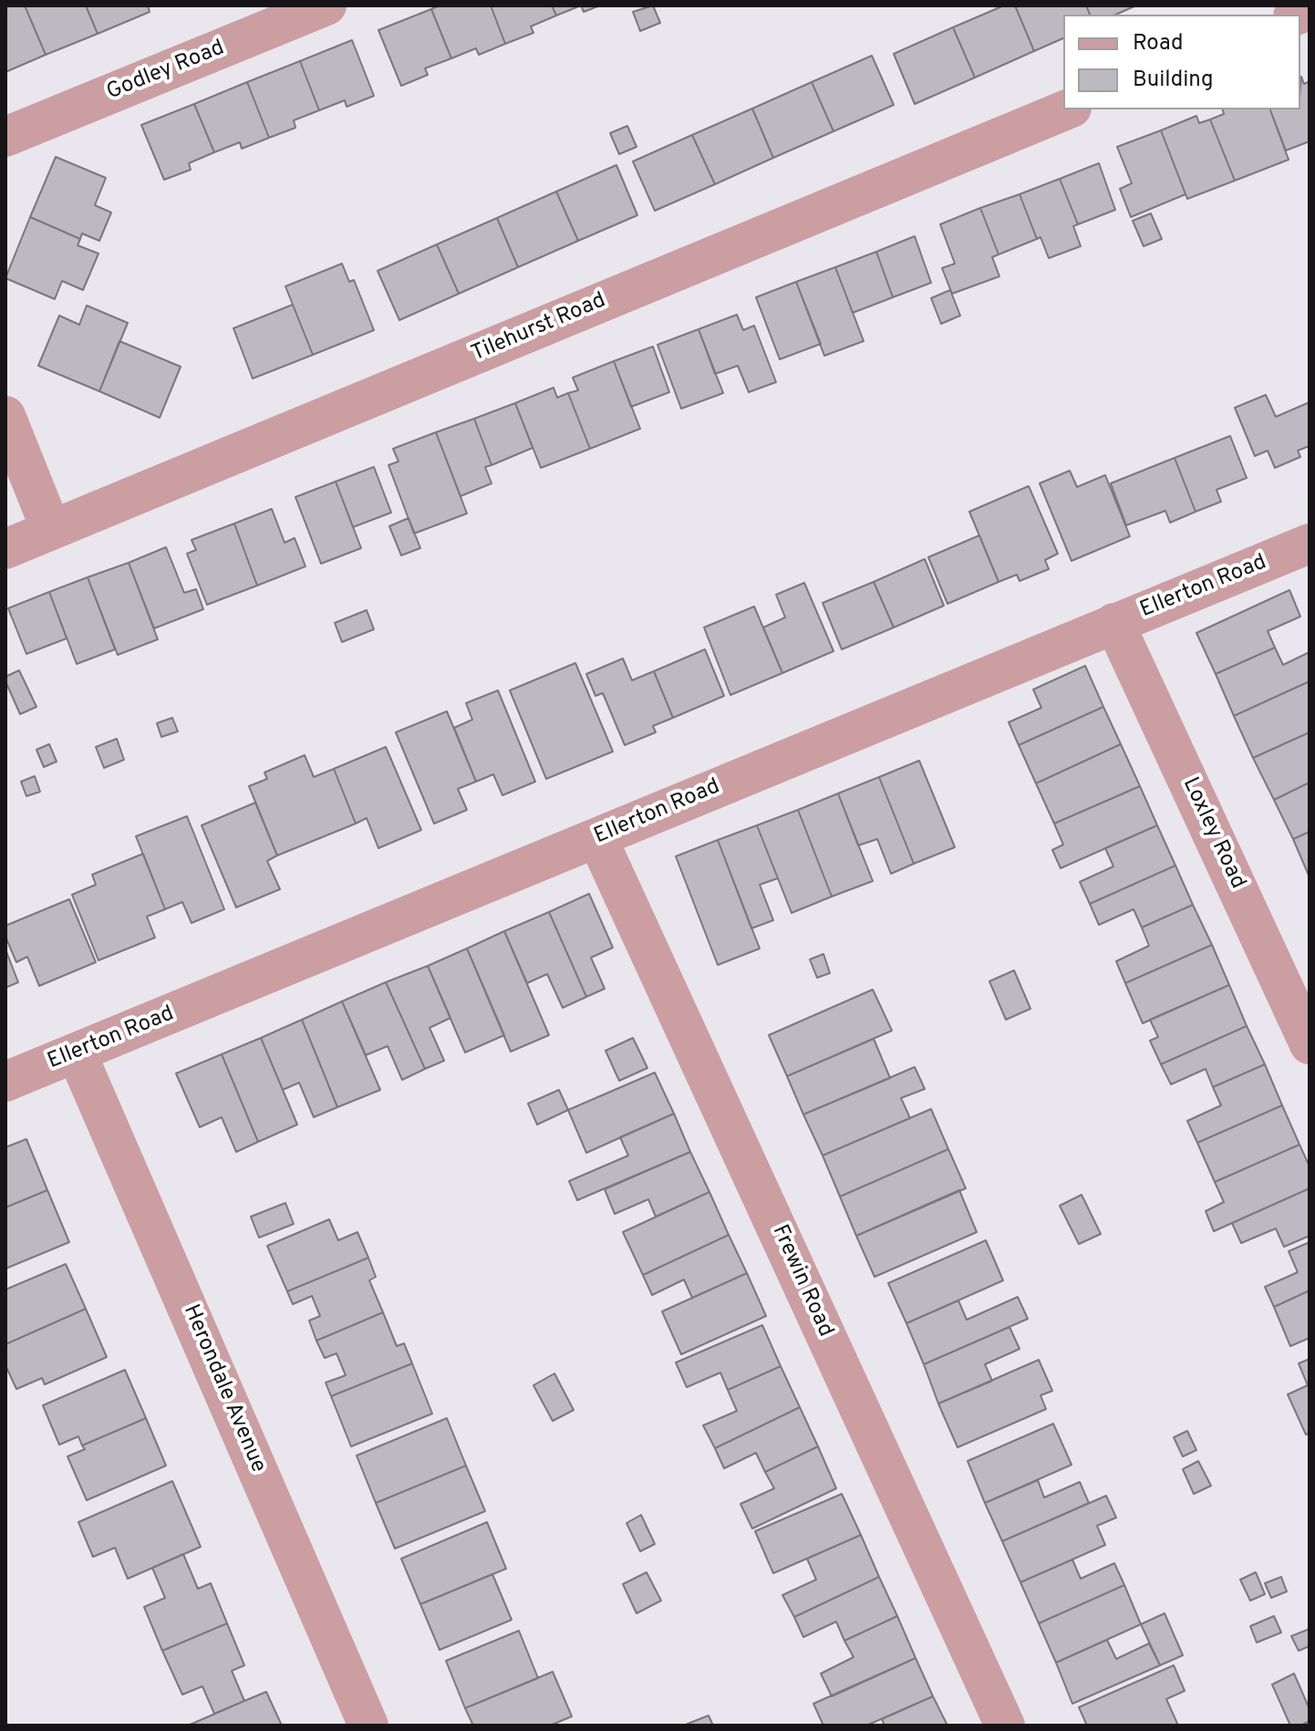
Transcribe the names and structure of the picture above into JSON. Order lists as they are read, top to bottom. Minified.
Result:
{"streets":{"street":["Godley Road","Tilehurst Road","Ellerton Road","Loxley Road","Frewin Road","Herondale Avenue"]},"crossings":[["Ellerton Road","Loxley Road"],["Ellerton Road","Frewin Road"],["Ellerton Road","Herondale Avenue"]],"legend":["Road","Building"]}
